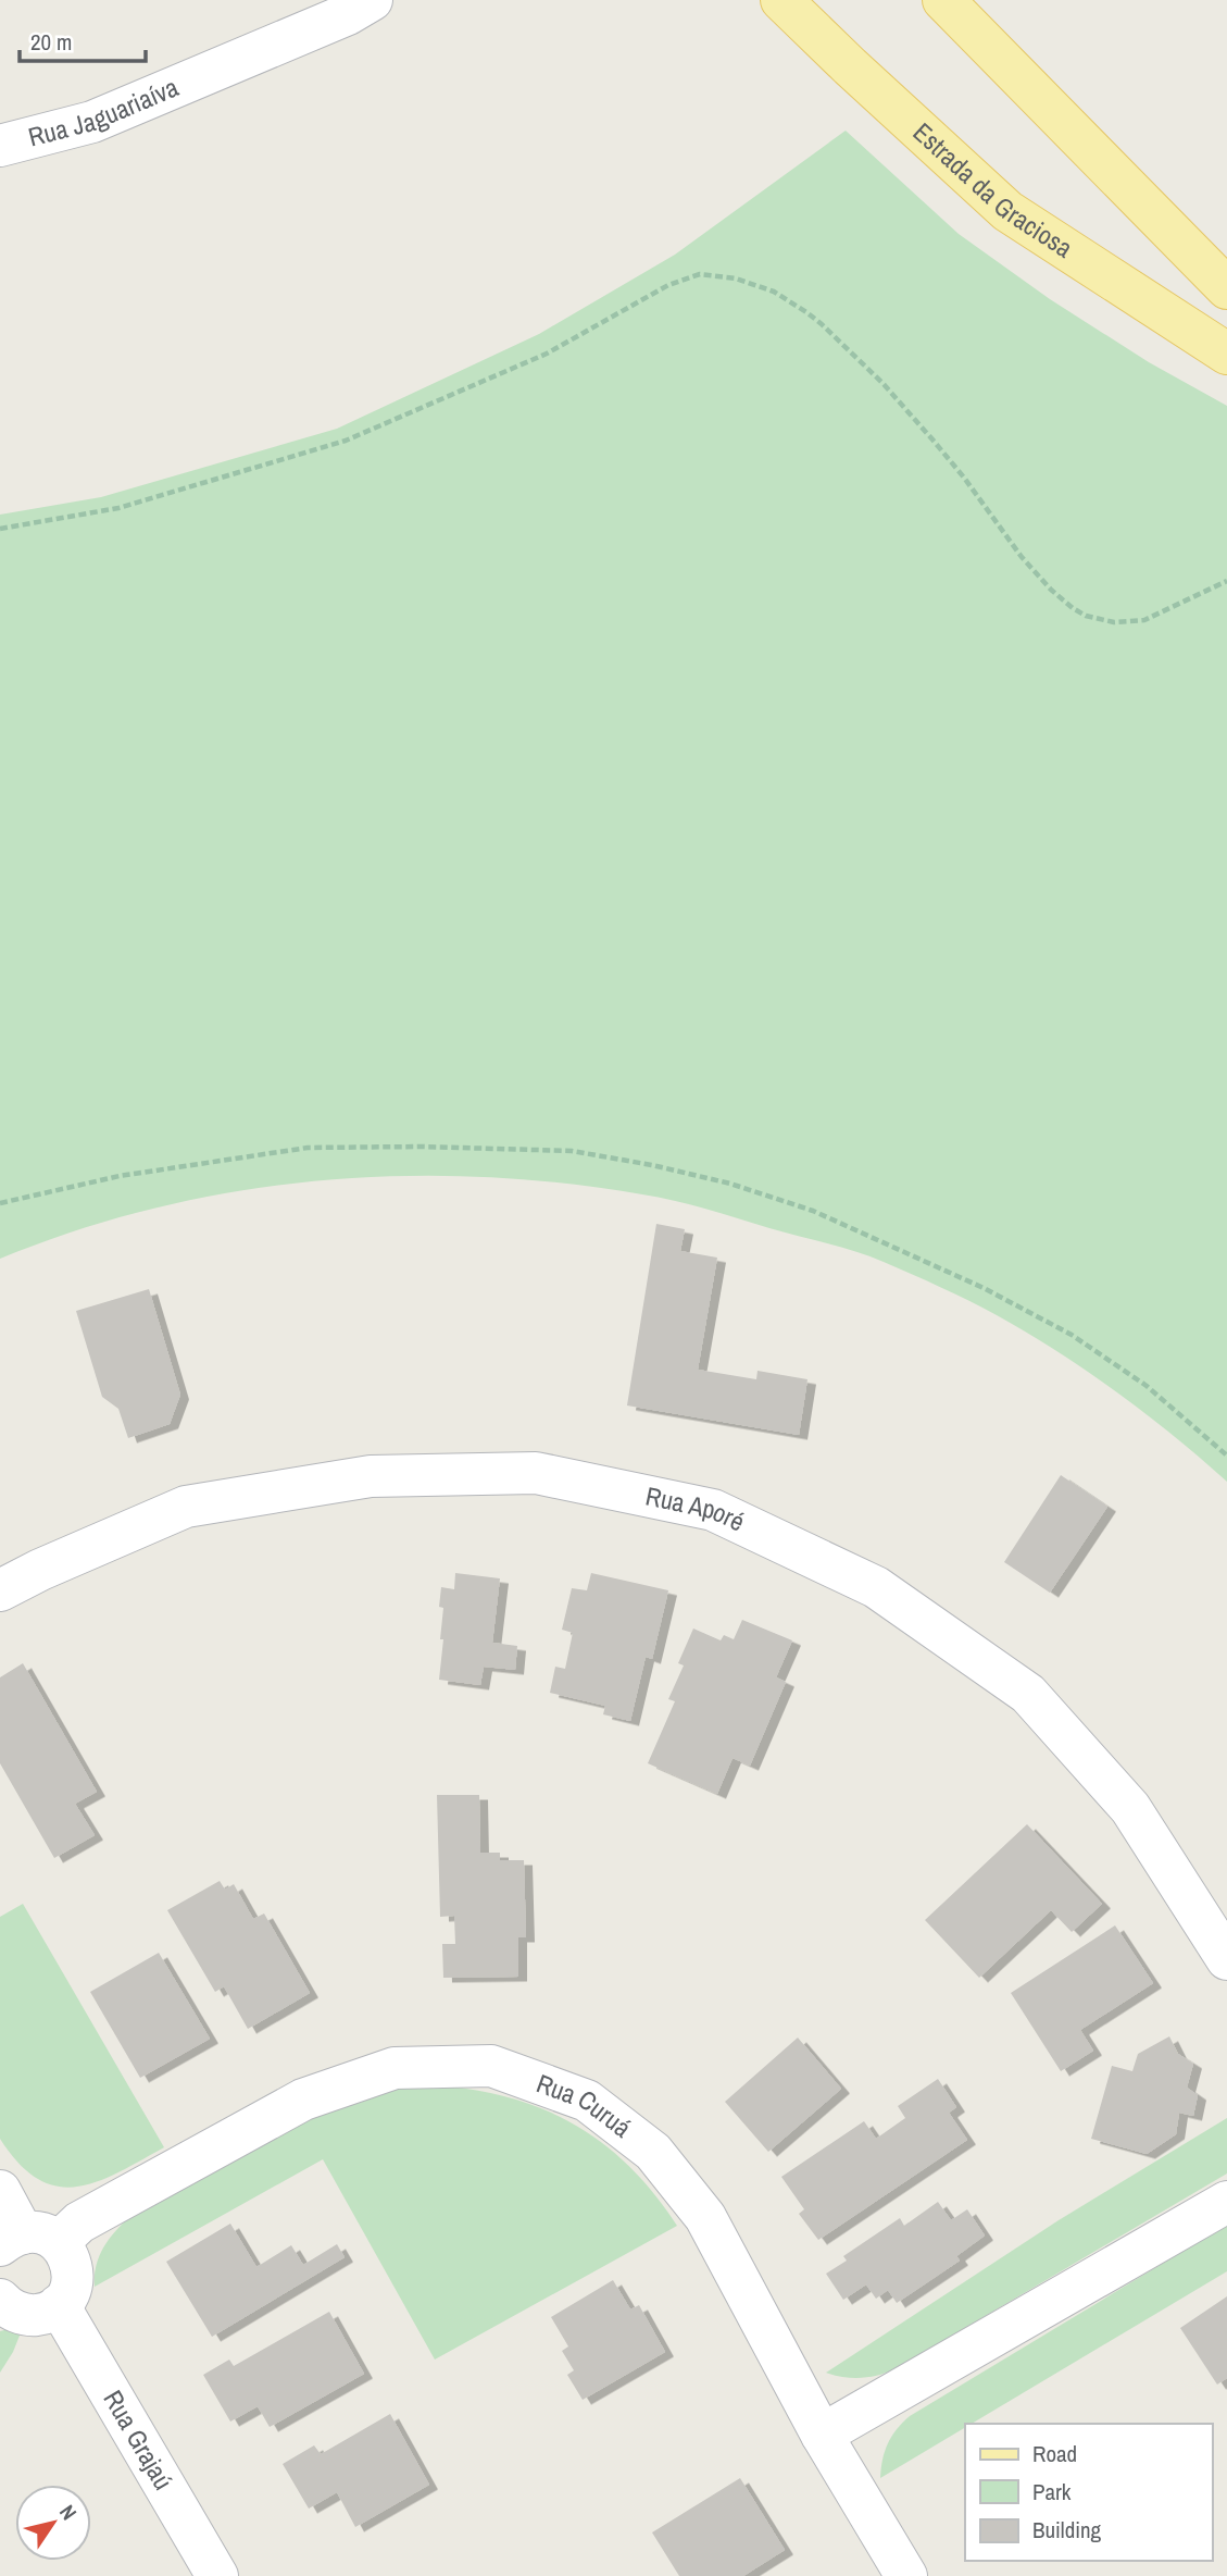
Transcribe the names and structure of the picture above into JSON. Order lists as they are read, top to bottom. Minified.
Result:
{"streets":{"main road":["Estrada da Graciosa"],"street":["Rua Jaguariaíva","Rua Aporé","Rua Curuá","Rua Grajaú"]},"legend":["Road","Park","Building"],"scale_bar":"20 m","north":"top right"}
